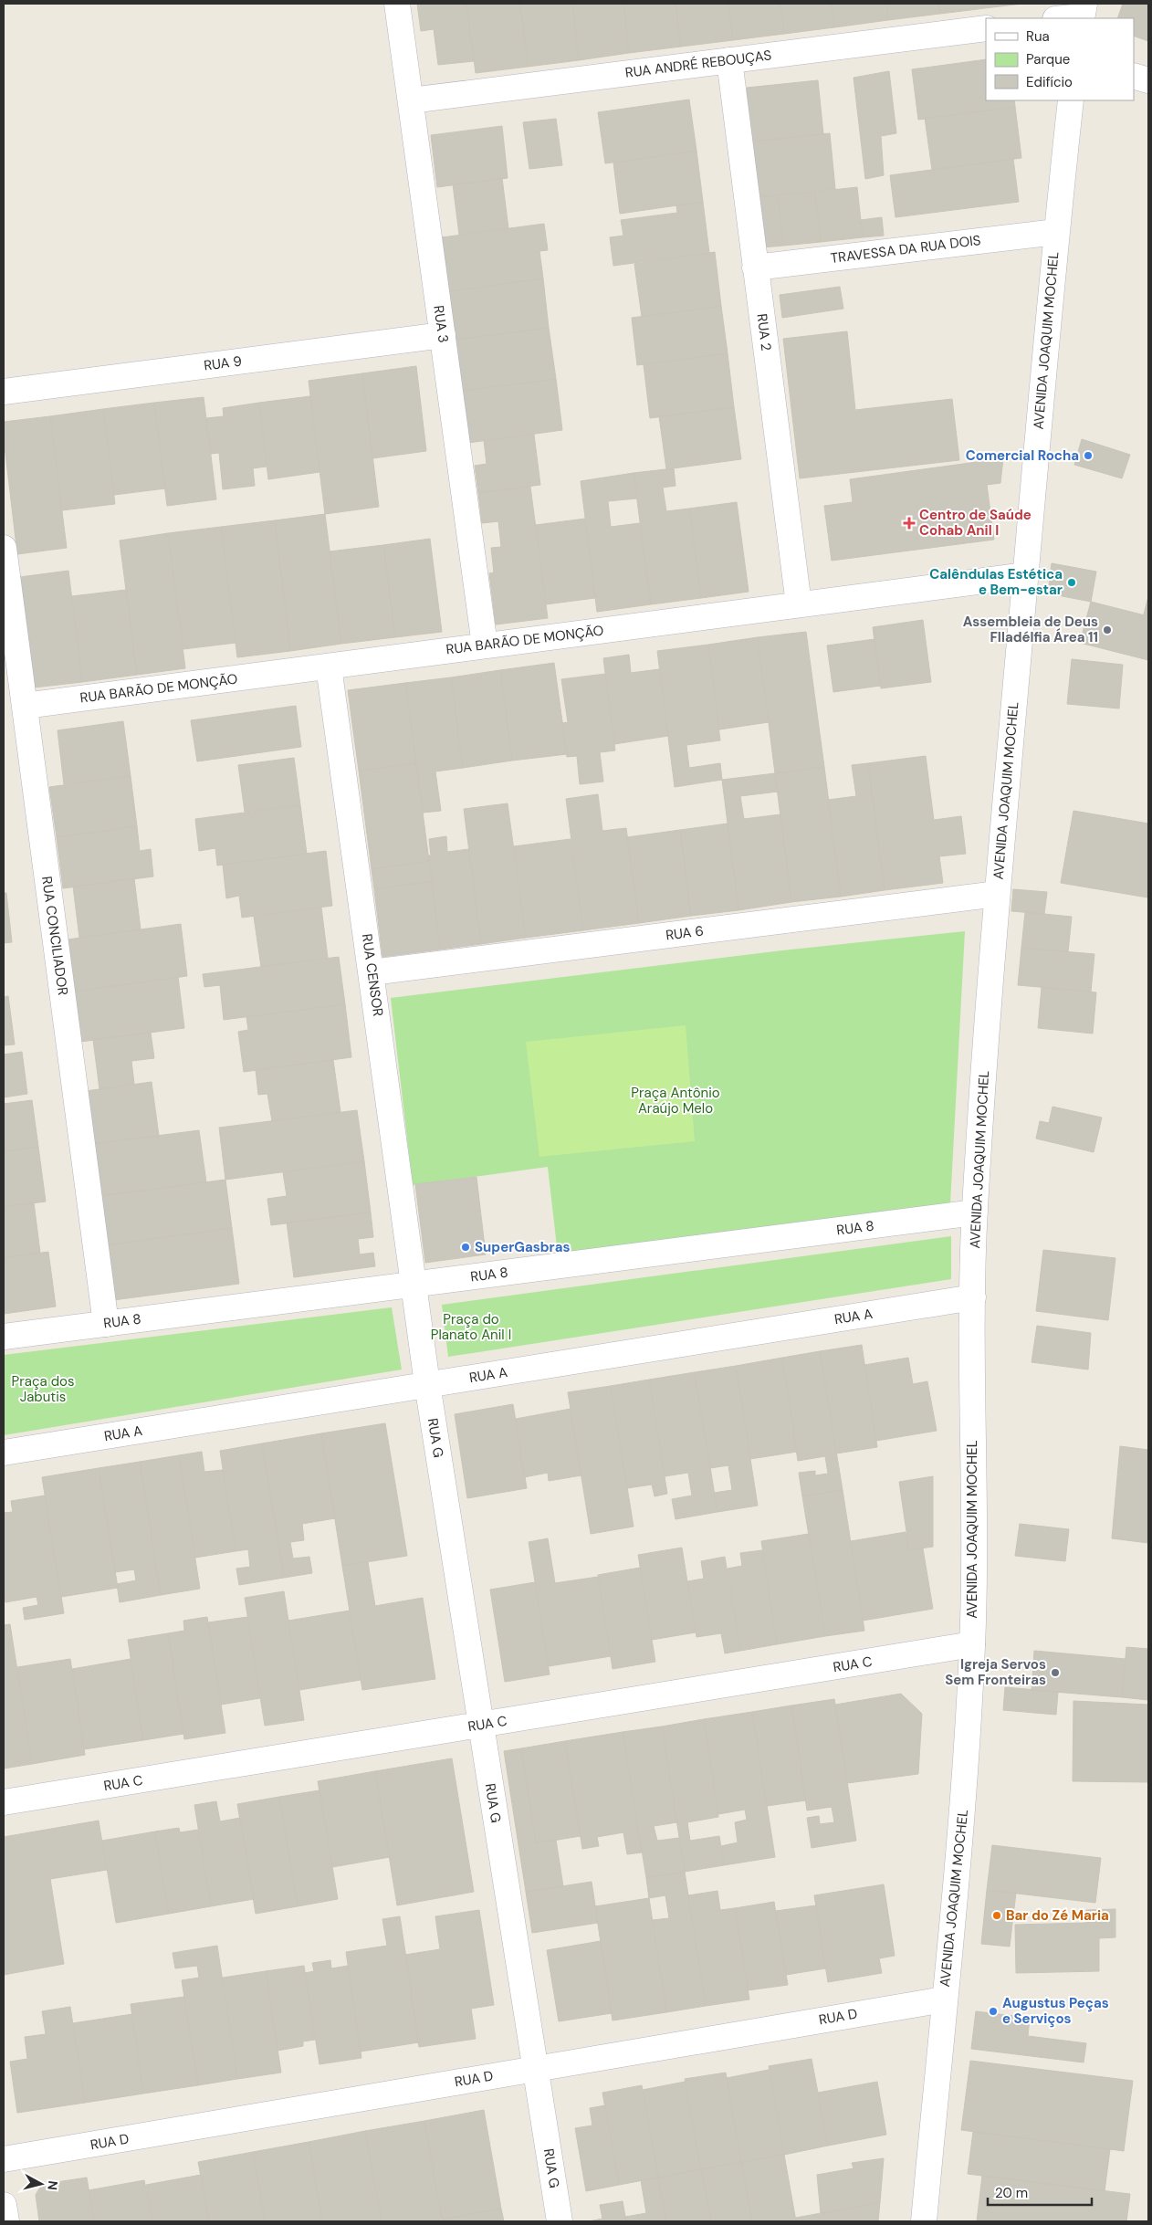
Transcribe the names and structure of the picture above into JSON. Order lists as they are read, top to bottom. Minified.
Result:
{"streets":{"street":["RUA ANDRÉ REBOUÇAS","TRAVESSA DA RUA DOIS","RUA 3","RUA 2","AVENIDA JOAQUIM MOCHEL","RUA 9","RUA BARÃO DE MONÇÃO","RUA 6","RUA CONCILIADOR","RUA CENSOR","RUA 8","RUA A","RUA G","RUA C","RUA D"]},"crossings":[["RUA ANDRÉ REBOUÇAS","RUA 3"],["RUA ANDRÉ REBOUÇAS","RUA 2"],["TRAVESSA DA RUA DOIS","RUA 2"],["TRAVESSA DA RUA DOIS","AVENIDA JOAQUIM MOCHEL"],["RUA 3","RUA 9"],["RUA 3","RUA BARÃO DE MONÇÃO"],["RUA 2","RUA BARÃO DE MONÇÃO"],["AVENIDA JOAQUIM MOCHEL","RUA BARÃO DE MONÇÃO"],["AVENIDA JOAQUIM MOCHEL","RUA 6"],["AVENIDA JOAQUIM MOCHEL","RUA 8"],["AVENIDA JOAQUIM MOCHEL","RUA A"],["AVENIDA JOAQUIM MOCHEL","RUA C"],["AVENIDA JOAQUIM MOCHEL","RUA D"],["RUA BARÃO DE MONÇÃO","RUA CONCILIADOR"],["RUA BARÃO DE MONÇÃO","RUA CENSOR"],["RUA 6","RUA CENSOR"],["RUA CONCILIADOR","RUA 8"],["RUA CENSOR","RUA 8"],["RUA CENSOR","RUA A"],["RUA CENSOR","RUA G"],["RUA A","RUA G"],["RUA G","RUA C"],["RUA G","RUA D"]],"parks":["Praça Antônio Araújo Melo","Praça do Planato Anil I","Praça dos Jabutis"],"places":{"other":["Comercial Rocha","Calêndulas Estética e Bem-estar","Assembleia de Deus FIladélfia Área 11","SuperGasbras","Igreja Servos Sem Fronteiras","Bar do Zé Maria","Augustus Peças e Serviços"],"health":["Centro de Saúde Cohab Anil I"]},"legend":["Rua","Parque","Edifício"],"scale_bar":"20 m","north":"right"}
